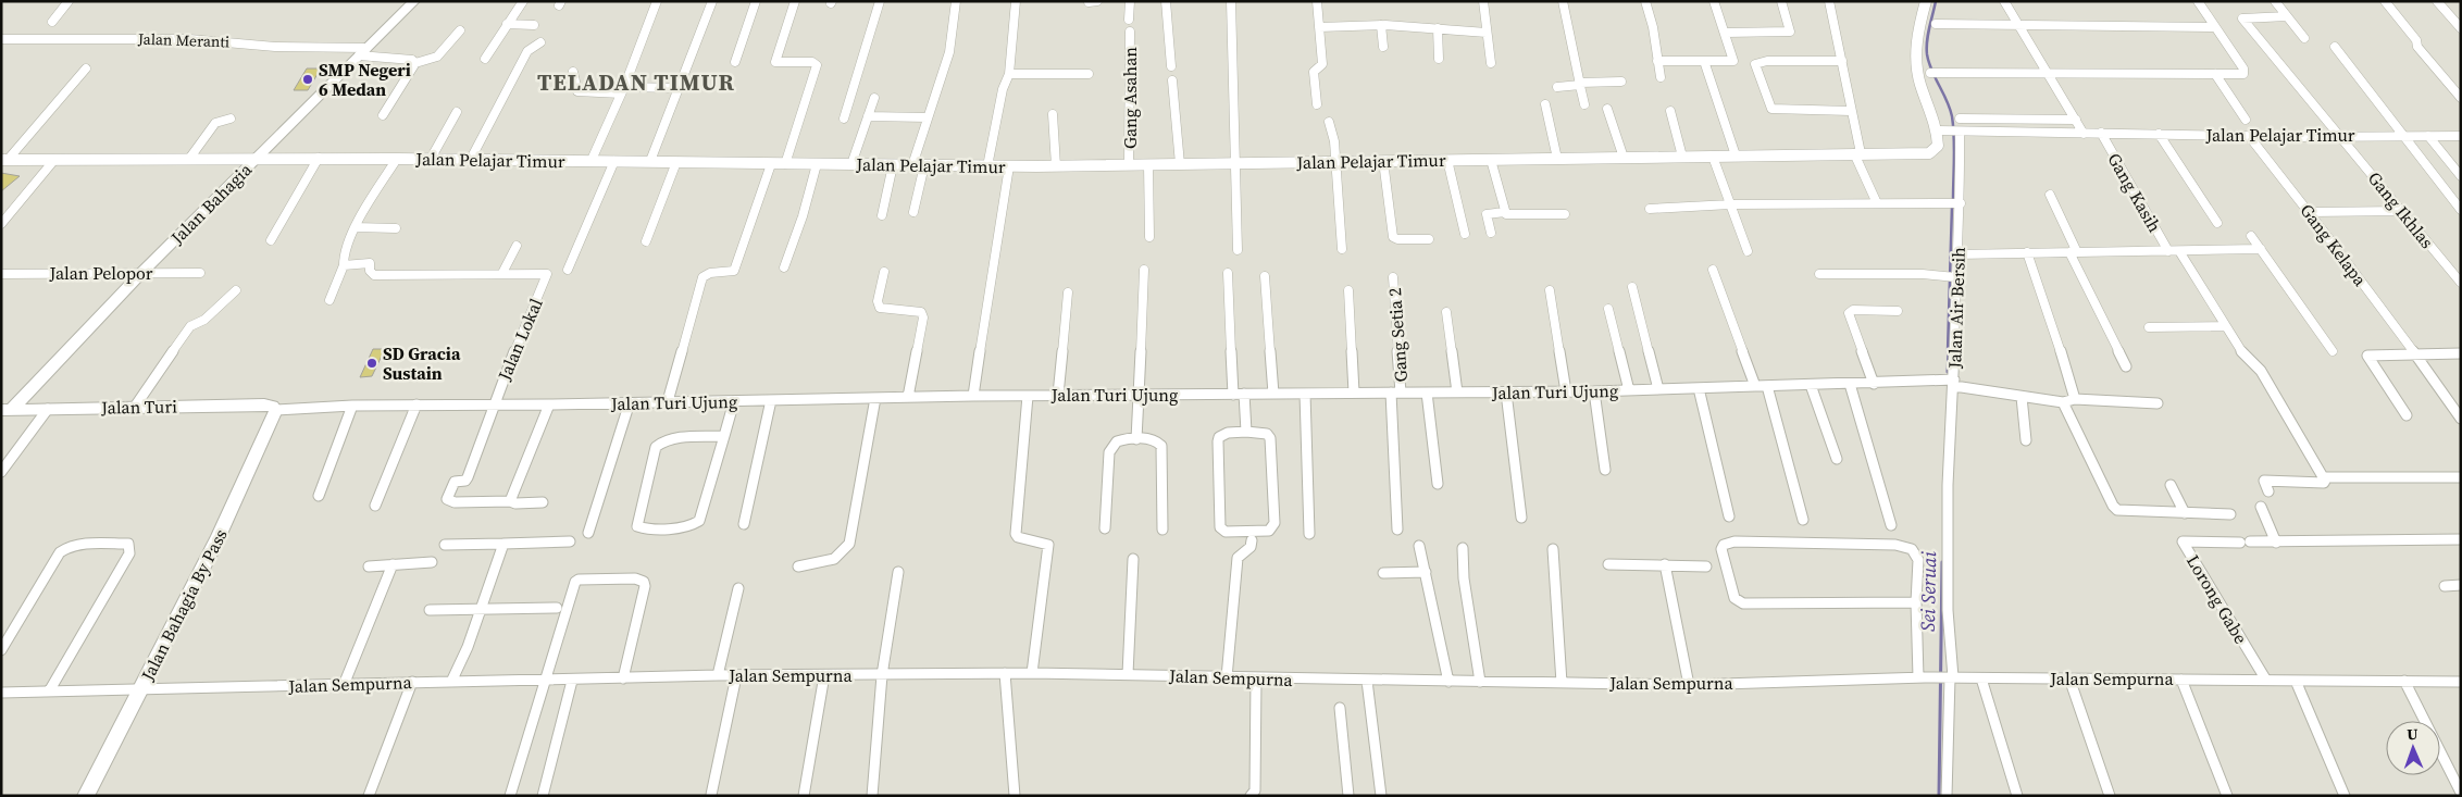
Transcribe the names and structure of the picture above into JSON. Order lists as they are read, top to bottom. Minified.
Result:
{"streets":{"main road":["Jalan Bahagia","Jalan Turi","Jalan Bahagia By Pass"],"street":["Jalan Meranti","Gang Asahan","Jalan Pelajar Timur","Gang Kasih","Gang Ikhlas","Gang Kelapa","Jalan Pelopor","Jalan Air Bersih","Gang Setia 2","Jalan Lokal","Jalan Turi Ujung","Lorong Gabe","Jalan Sempurna"]},"crossings":[["Jalan Meranti","Jalan Bahagia"],["Gang Asahan","Jalan Pelajar Timur"],["Jalan Pelajar Timur","Gang Kasih"],["Jalan Pelajar Timur","Jalan Bahagia"],["Jalan Pelajar Timur","Gang Ikhlas"],["Jalan Pelajar Timur","Gang Kelapa"],["Jalan Bahagia","Jalan Pelopor"],["Jalan Bahagia","Jalan Turi"],["Jalan Air Bersih","Jalan Turi Ujung"],["Jalan Air Bersih","Jalan Sempurna"],["Gang Setia 2","Jalan Turi Ujung"],["Jalan Lokal","Jalan Turi Ujung"],["Jalan Turi Ujung","Jalan Turi"],["Jalan Turi Ujung","Jalan Bahagia By Pass"],["Jalan Turi","Jalan Bahagia By Pass"],["Lorong Gabe","Jalan Sempurna"],["Jalan Bahagia By Pass","Jalan Sempurna"]],"districts":["TELADAN TIMUR"],"water":["Sei Seruai"],"places":["SMP Negeri 6 Medan","SD Gracia Sustain"],"north":"top"}
